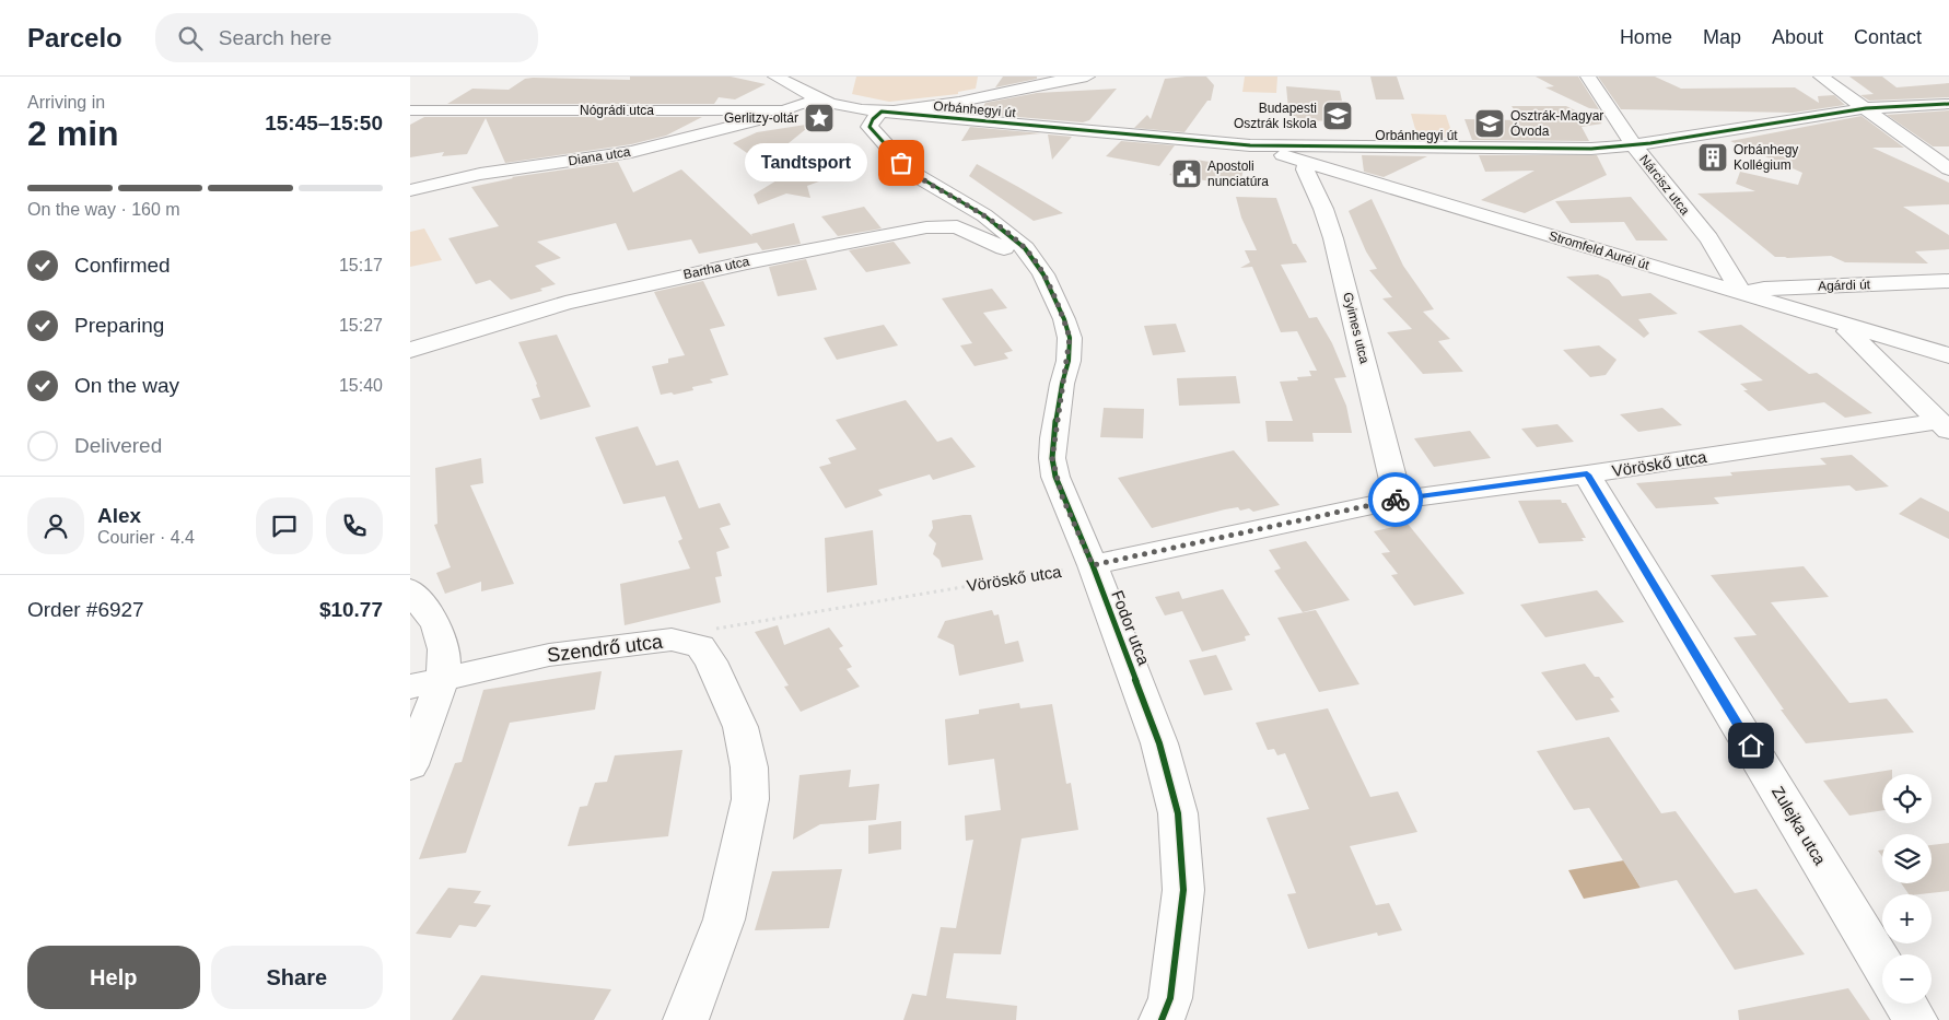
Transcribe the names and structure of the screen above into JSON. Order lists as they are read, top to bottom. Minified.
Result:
{"streets":{"street":["Orbánhegyi út","Nógrádi utca","Diana utca","Nárcisz utca","Stromfeld Aurél út","Bartha utca","Agárdi út","Gyimes utca","Vöröskő utca","Fodor utca","Szendrő utca","Zulejka utca"]},"crossings":[["Orbánhegyi út","Nárcisz utca"],["Orbánhegyi út","Stromfeld Aurél út"],["Orbánhegyi út","Fodor utca"],["Nógrádi utca","Diana utca"],["Nárcisz utca","Stromfeld Aurél út"],["Nárcisz utca","Agárdi út"],["Stromfeld Aurél út","Agárdi út"],["Stromfeld Aurél út","Gyimes utca"],["Bartha utca","Fodor utca"],["Gyimes utca","Vöröskő utca"],["Vöröskő utca","Fodor utca"],["Vöröskő utca","Szendrő utca"],["Vöröskő utca","Zulejka utca"]],"places":{"school or university":["Budapesti Osztrák Iskola","Osztrák-Magyar Óvoda"],"place":["Gerlitzy-oltár"],"building":["Orbánhegy Kollégium"],"other":["Tandtsport"],"public building":["Apostoli nunciatúra"]},"page":{"header":"Parcelo","search":"Search here","nav":["Home","Map","About","Contact"],"heading":["2 min","Arriving in","15:45–15:50"],"panel":["Alex","Courier · 4.4","Order #6927","$10.77"],"bubble":"Tandtsport","bar":"On the way · 160 m","list":[["Confirmed","15:17"],["Preparing","15:27"],["On the way","15:40"],"Delivered"],"map_buttons":["+","−"],"buttons":["Help","Share"]}}
